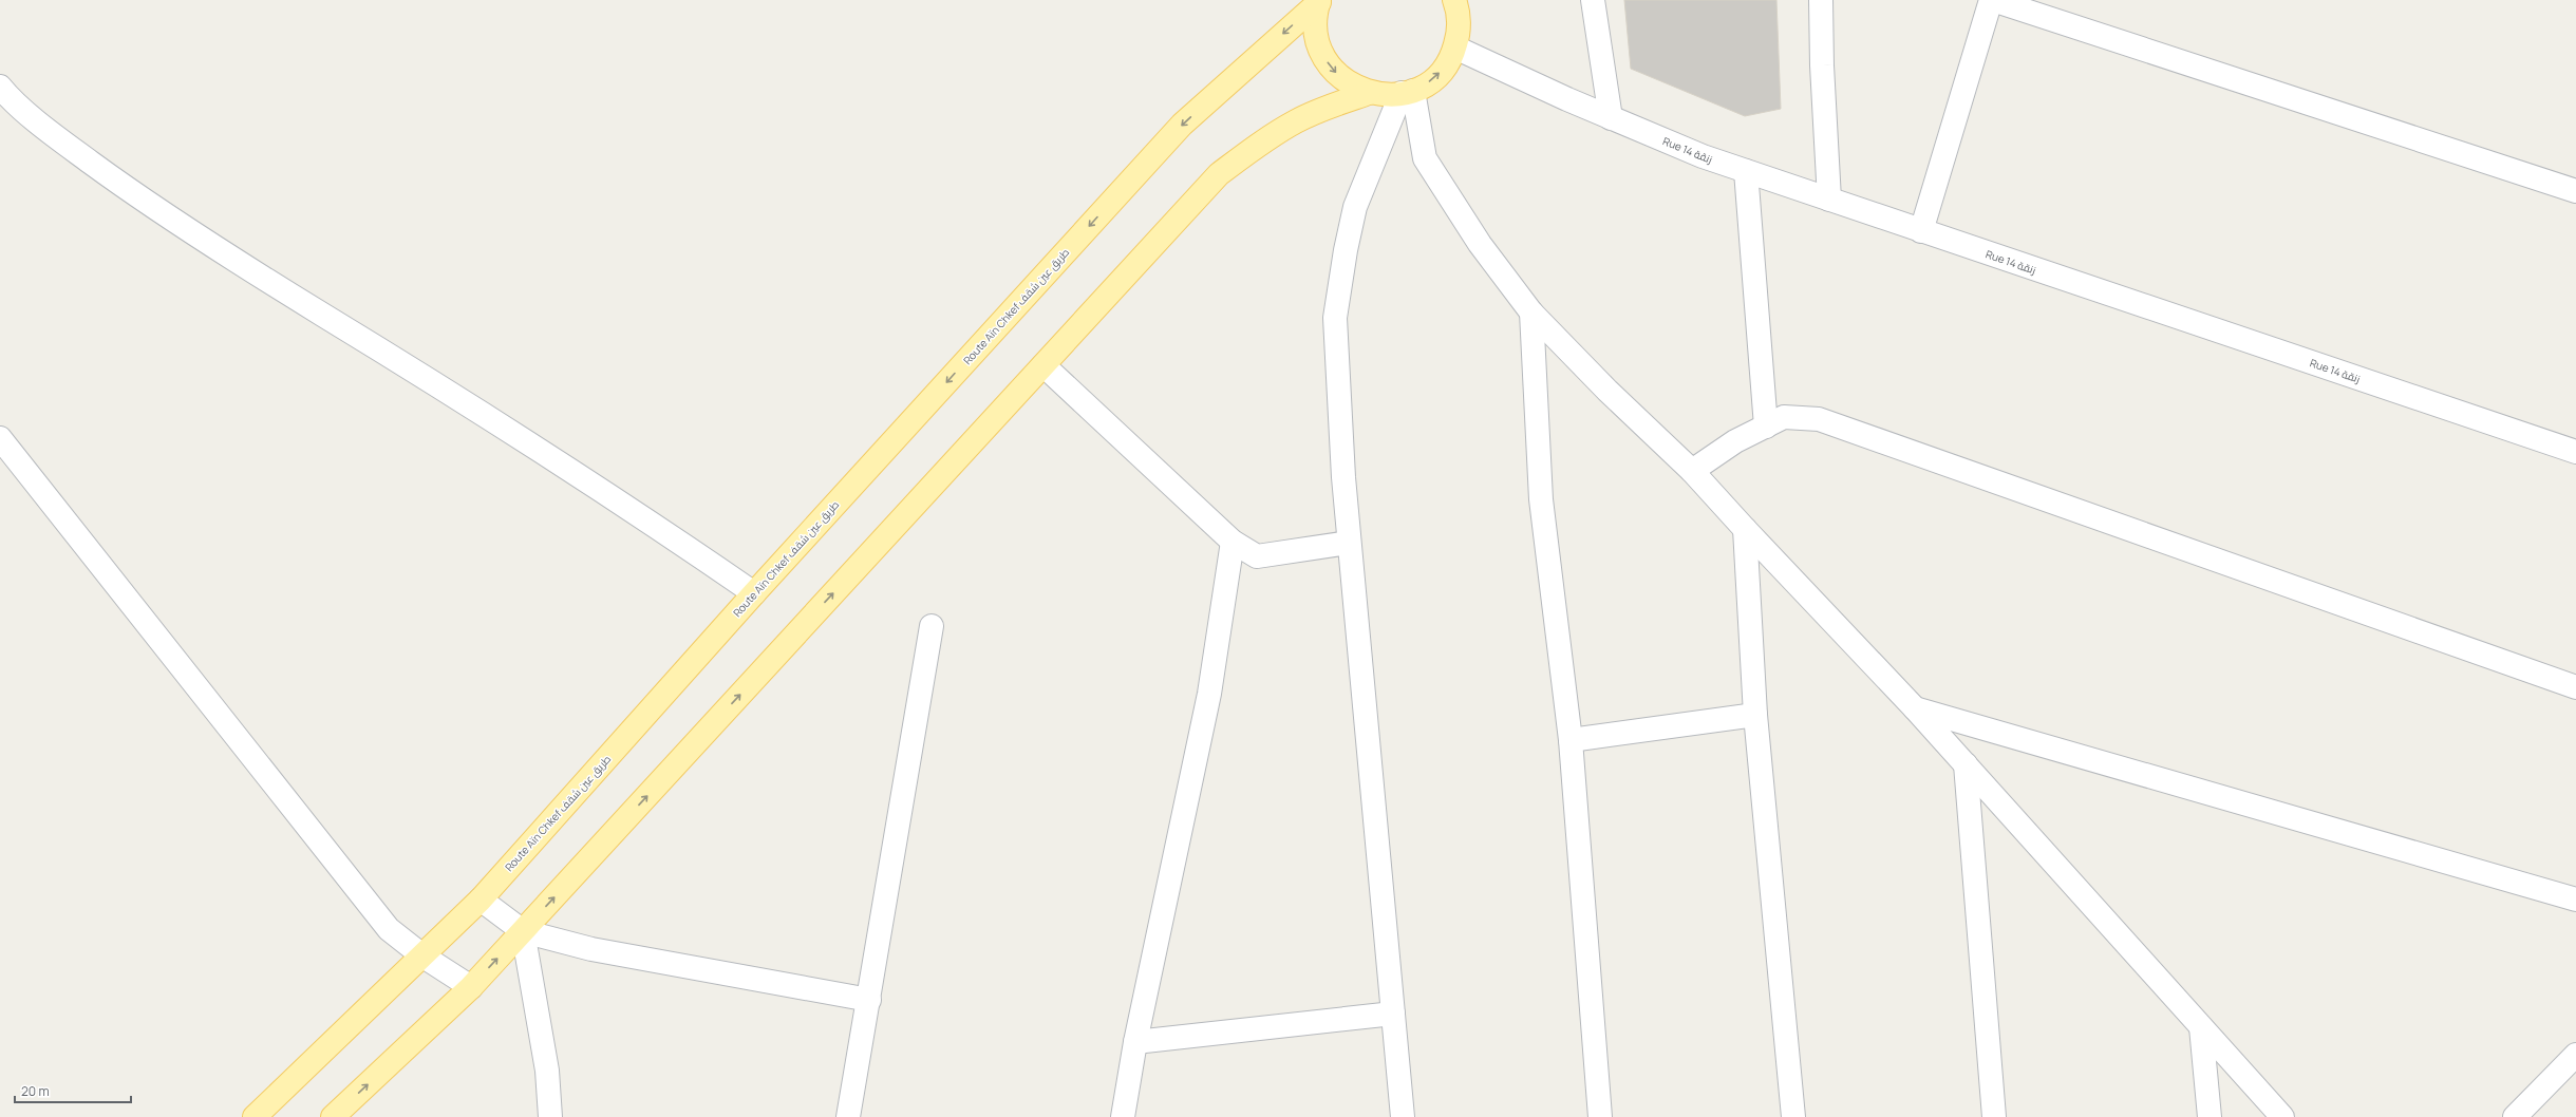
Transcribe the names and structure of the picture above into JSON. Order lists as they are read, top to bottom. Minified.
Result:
{"streets":{"main road":["Route Aïn Chkef طريق عين شقف"],"street":["Rue 14 زنقة"]},"scale_bar":"20 m"}
